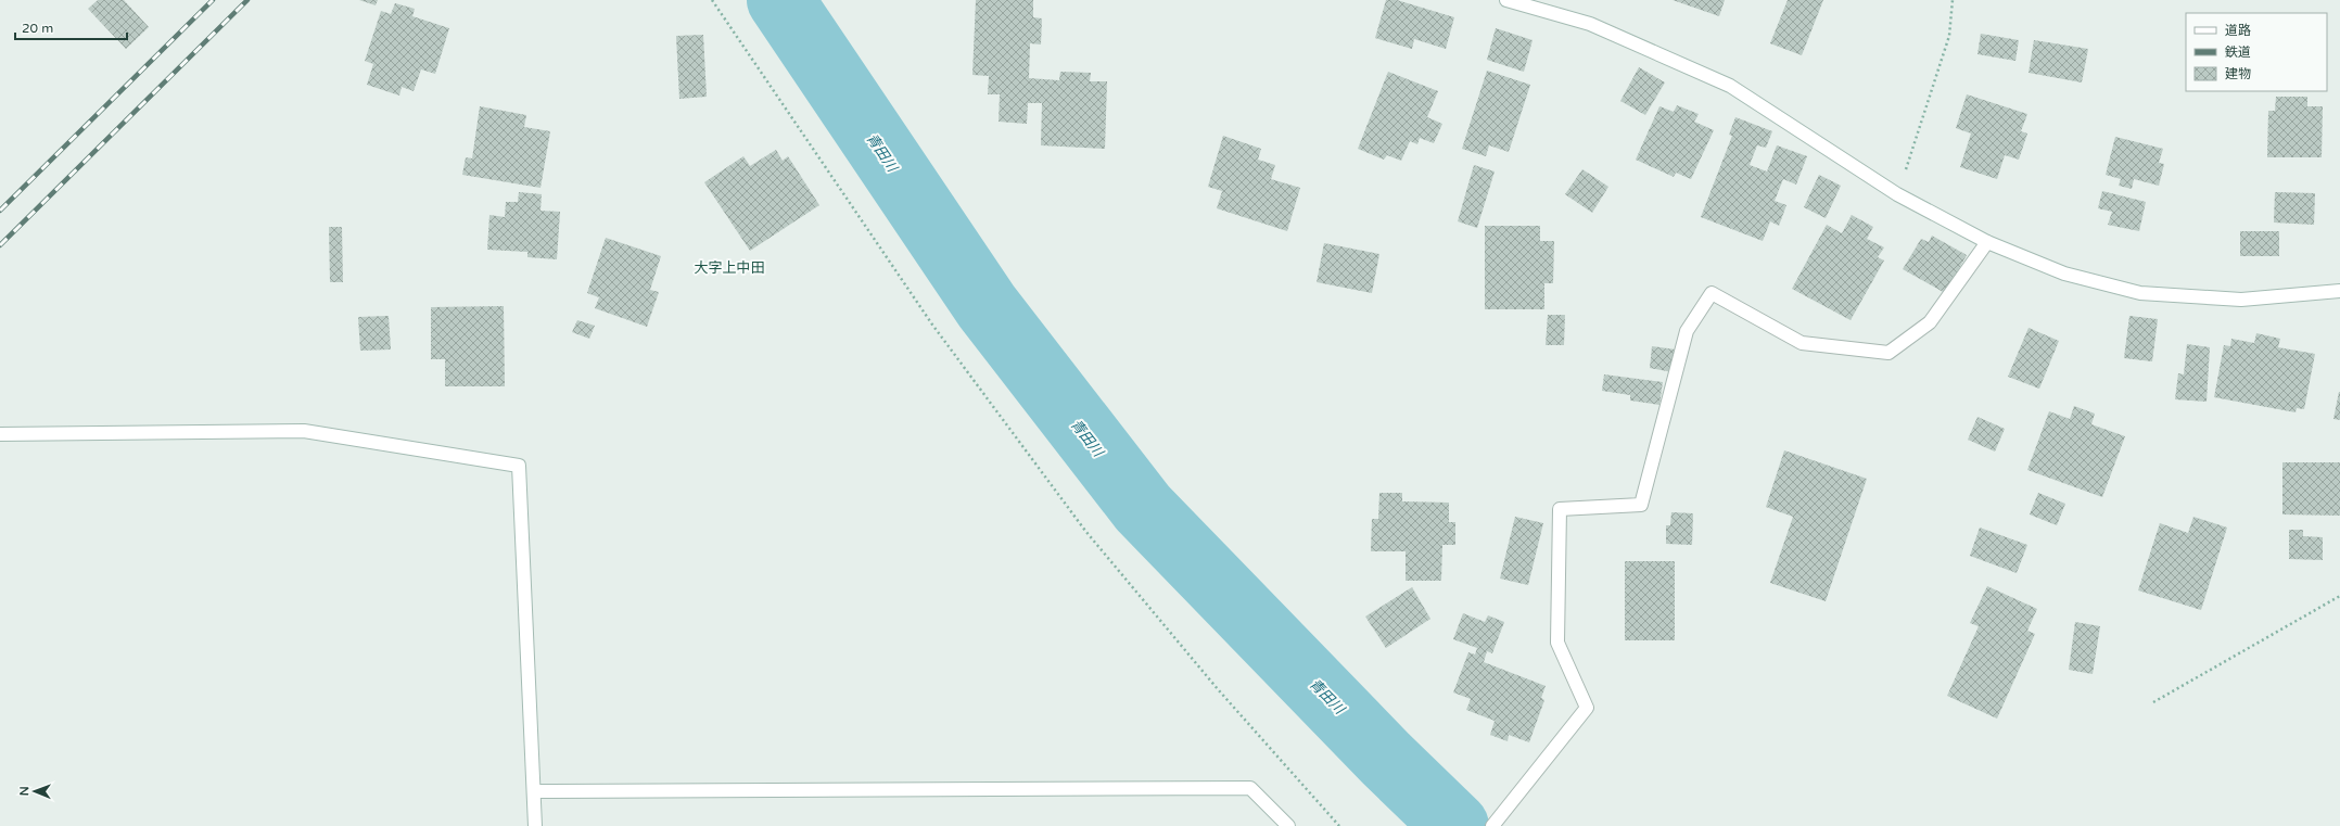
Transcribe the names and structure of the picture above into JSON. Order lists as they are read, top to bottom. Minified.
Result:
{"districts":["大字上中田"],"water":["青田川"],"legend":["道路","鉄道","建物"],"scale_bar":"20 m","north":"left"}
